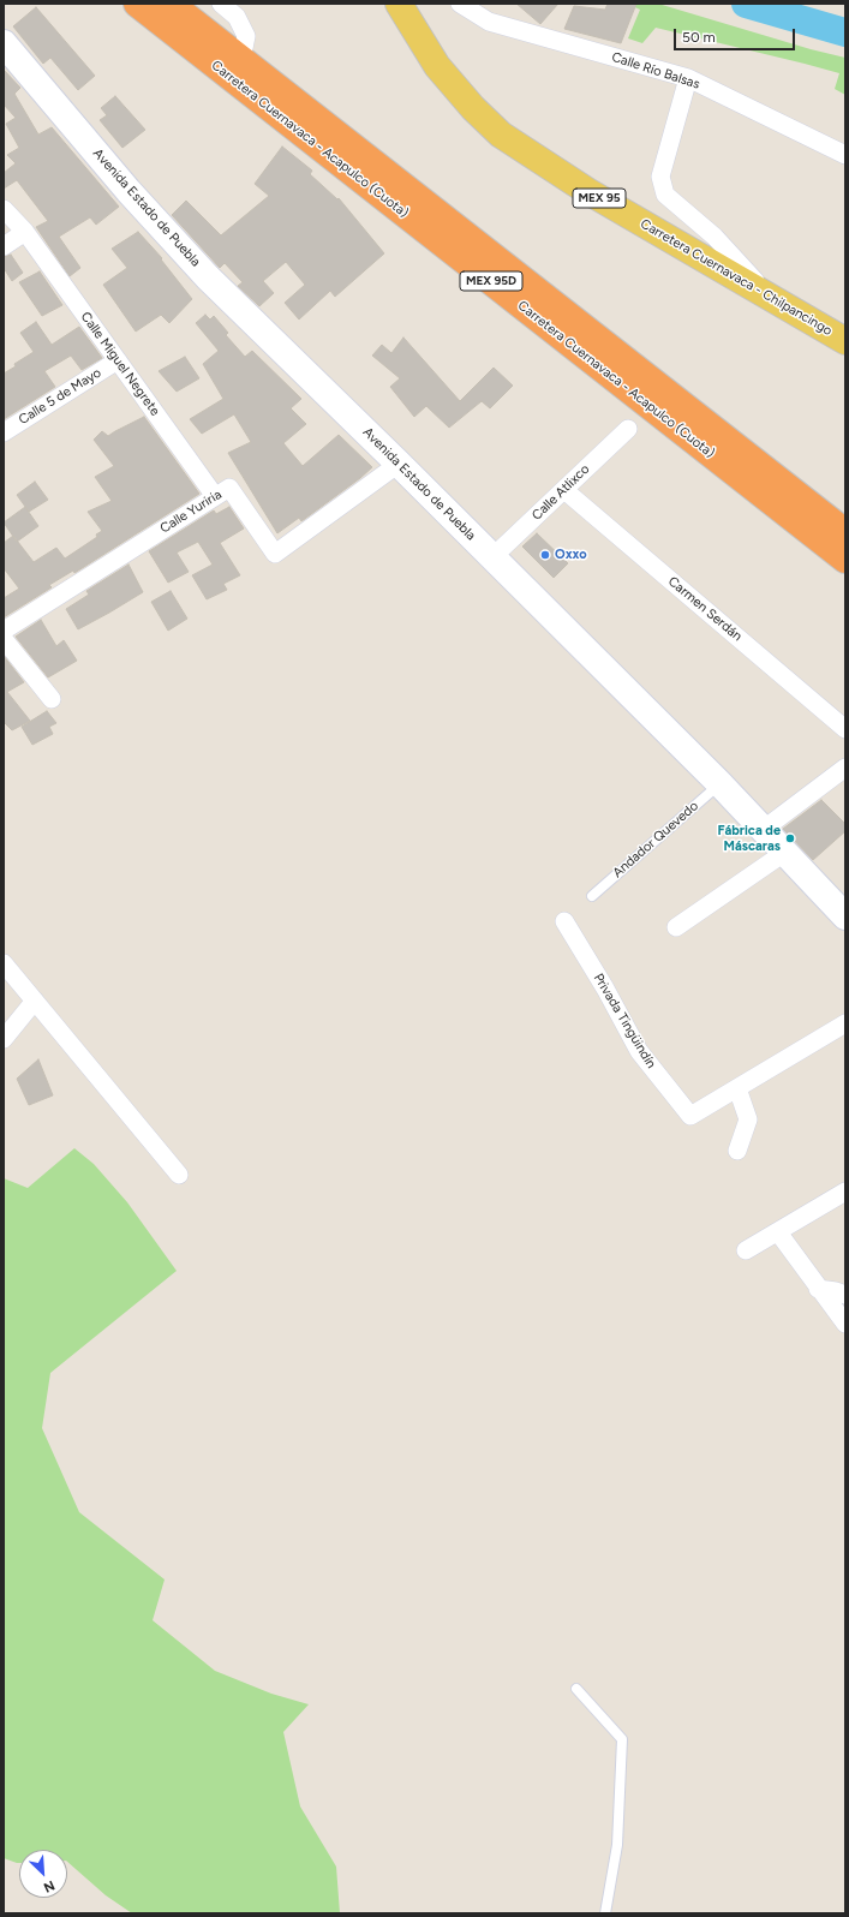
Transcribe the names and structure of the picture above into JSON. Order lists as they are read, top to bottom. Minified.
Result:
{"streets":{"highway":["Carretera Cuernavaca - Acapulco (Cuota)","MEX 95D"],"main road":["MEX 95","Carretera Cuernavaca - Chilpancingo"],"street":["Calle Río Balsas","Avenida Estado de Puebla","Calle Miguel Negrete","Calle 5 de Mayo","Calle Atlixco","Calle Yuriria","Carmen Serdán","Privada Tingüindín"],"lane":["Andador Quevedo"]},"crossings":[["Avenida Estado de Puebla","Calle Atlixco"],["Avenida Estado de Puebla","Calle Yuriria"],["Avenida Estado de Puebla","Andador Quevedo"],["Calle Miguel Negrete","Calle 5 de Mayo"],["Calle Miguel Negrete","Calle Yuriria"],["Calle Atlixco","Carmen Serdán"]],"places":["Oxxo","Fábrica de Máscaras"],"scale_bar":"50 m","north":"bottom right"}
